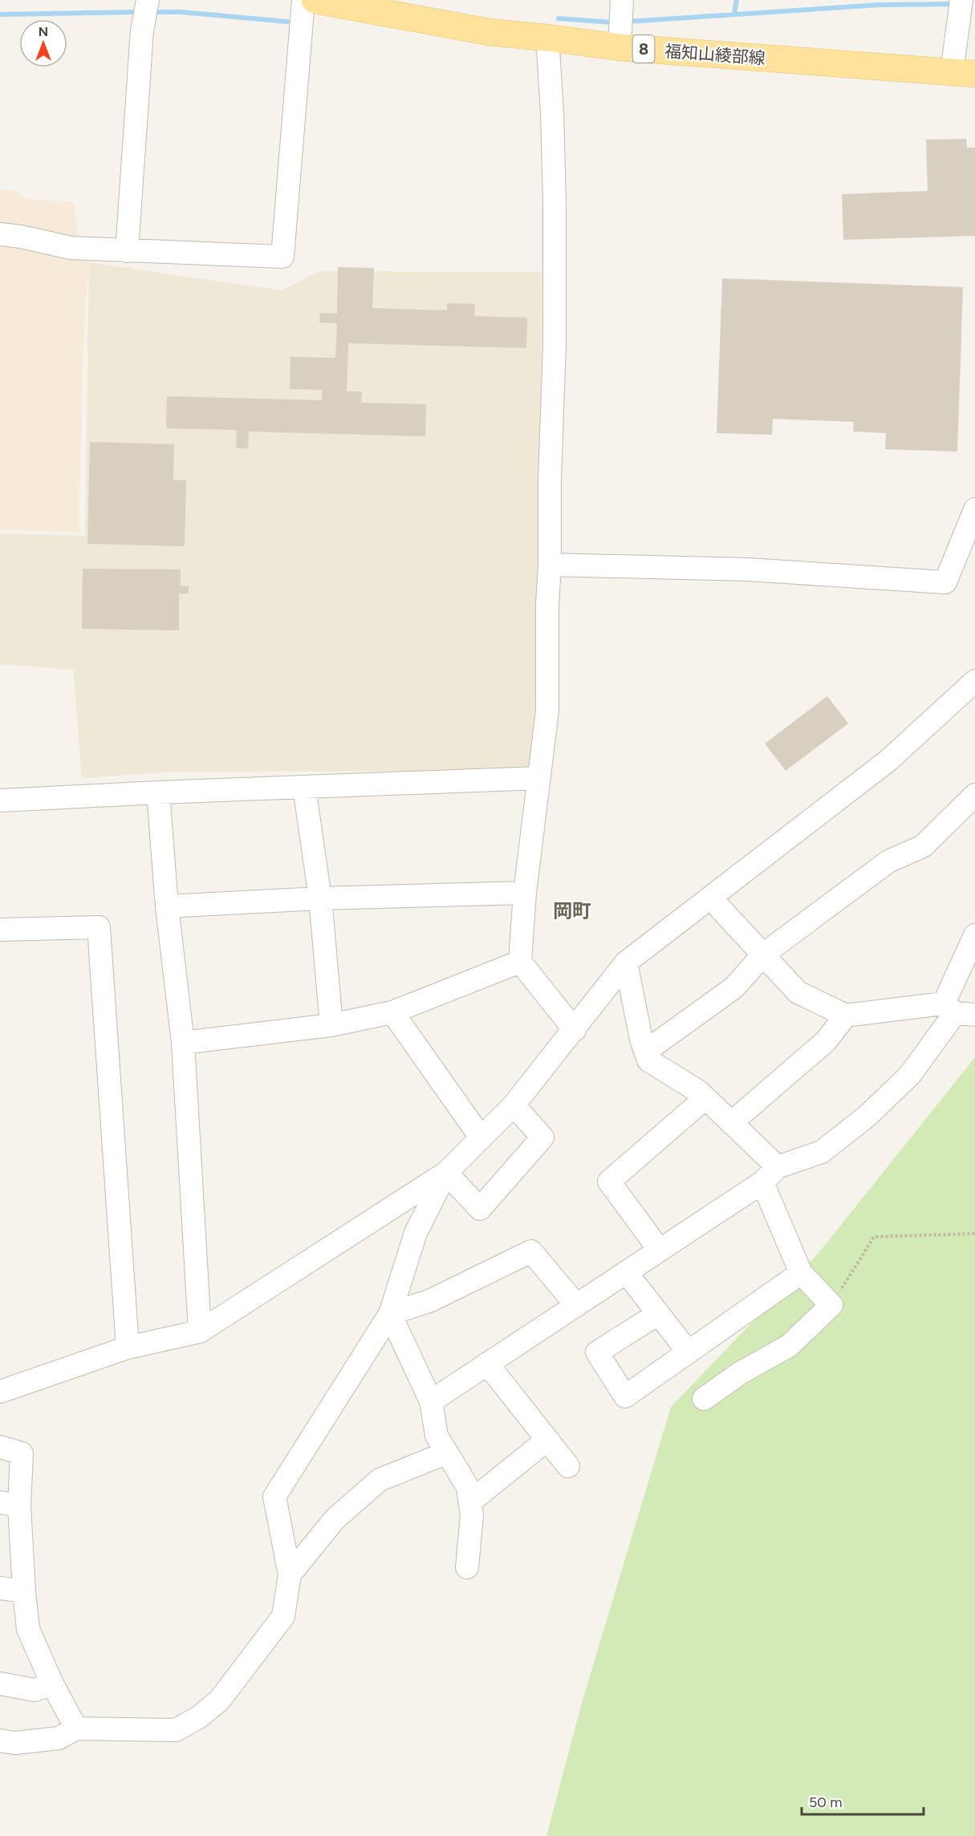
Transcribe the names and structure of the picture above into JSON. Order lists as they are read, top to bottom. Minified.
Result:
{"streets":{"main road":["8","福知山綾部線"]},"districts":["岡町"],"scale_bar":"50 m","north":"top"}
